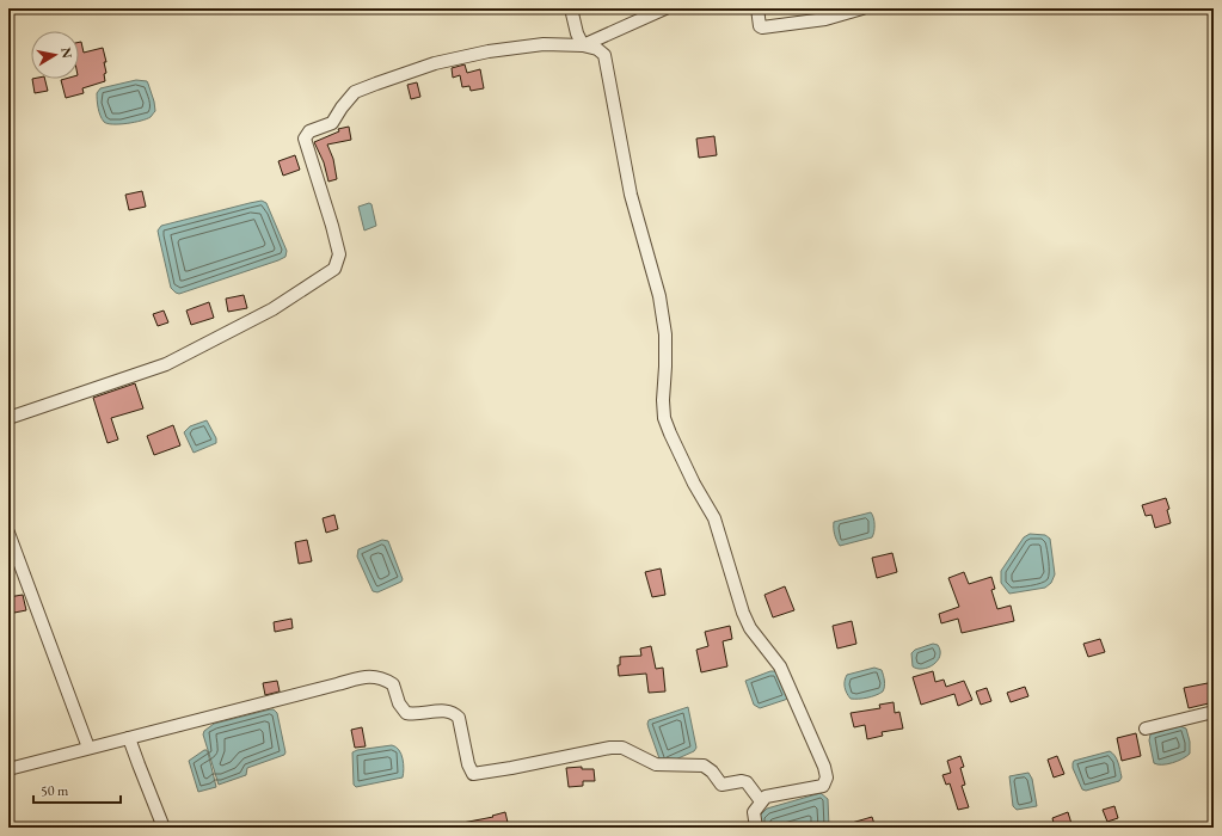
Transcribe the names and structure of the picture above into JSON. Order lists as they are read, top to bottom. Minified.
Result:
{"scale_bar":"50 m","north":"right"}
